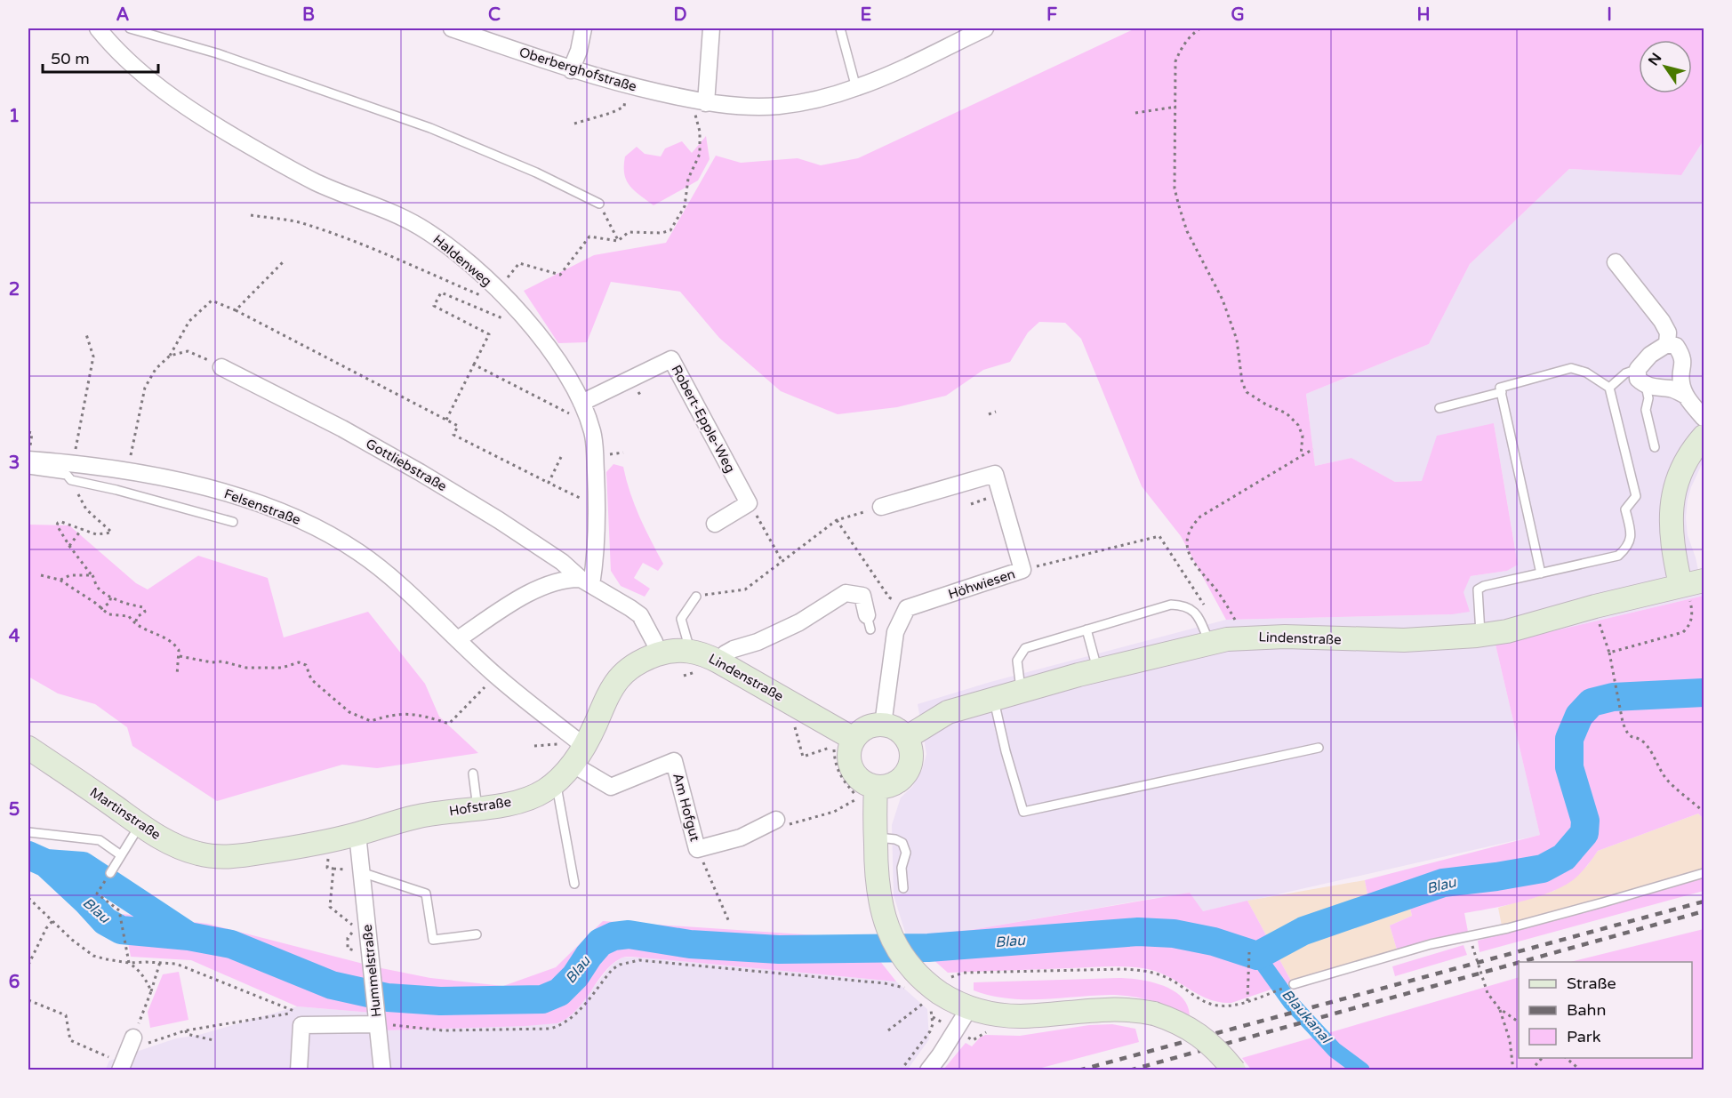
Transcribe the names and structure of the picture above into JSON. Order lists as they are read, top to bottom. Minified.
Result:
{"streets":{"street":["Oberberghofstraße","Haldenweg","Robert-Epple-Weg","Gottliebstraße","Felsenstraße","Höhwiesen","Lindenstraße","Hofstraße","Am Hofgut","Martinstraße","Hummelstraße"]},"crossings":[["Haldenweg","Robert-Epple-Weg"],["Haldenweg","Gottliebstraße"],["Lindenstraße","Hofstraße"],["Hofstraße","Am Hofgut"],["Hofstraße","Martinstraße"],["Hofstraße","Hummelstraße"],["Martinstraße","Hummelstraße"]],"water":["Blau","Blaukanal"],"legend":["Straße","Bahn","Park"],"scale_bar":"50 m","north":"top left","grid":{"columns":["A","B","C","D","E","F","G","H","I"],"rows":["1","2","3","4","5","6"]}}
